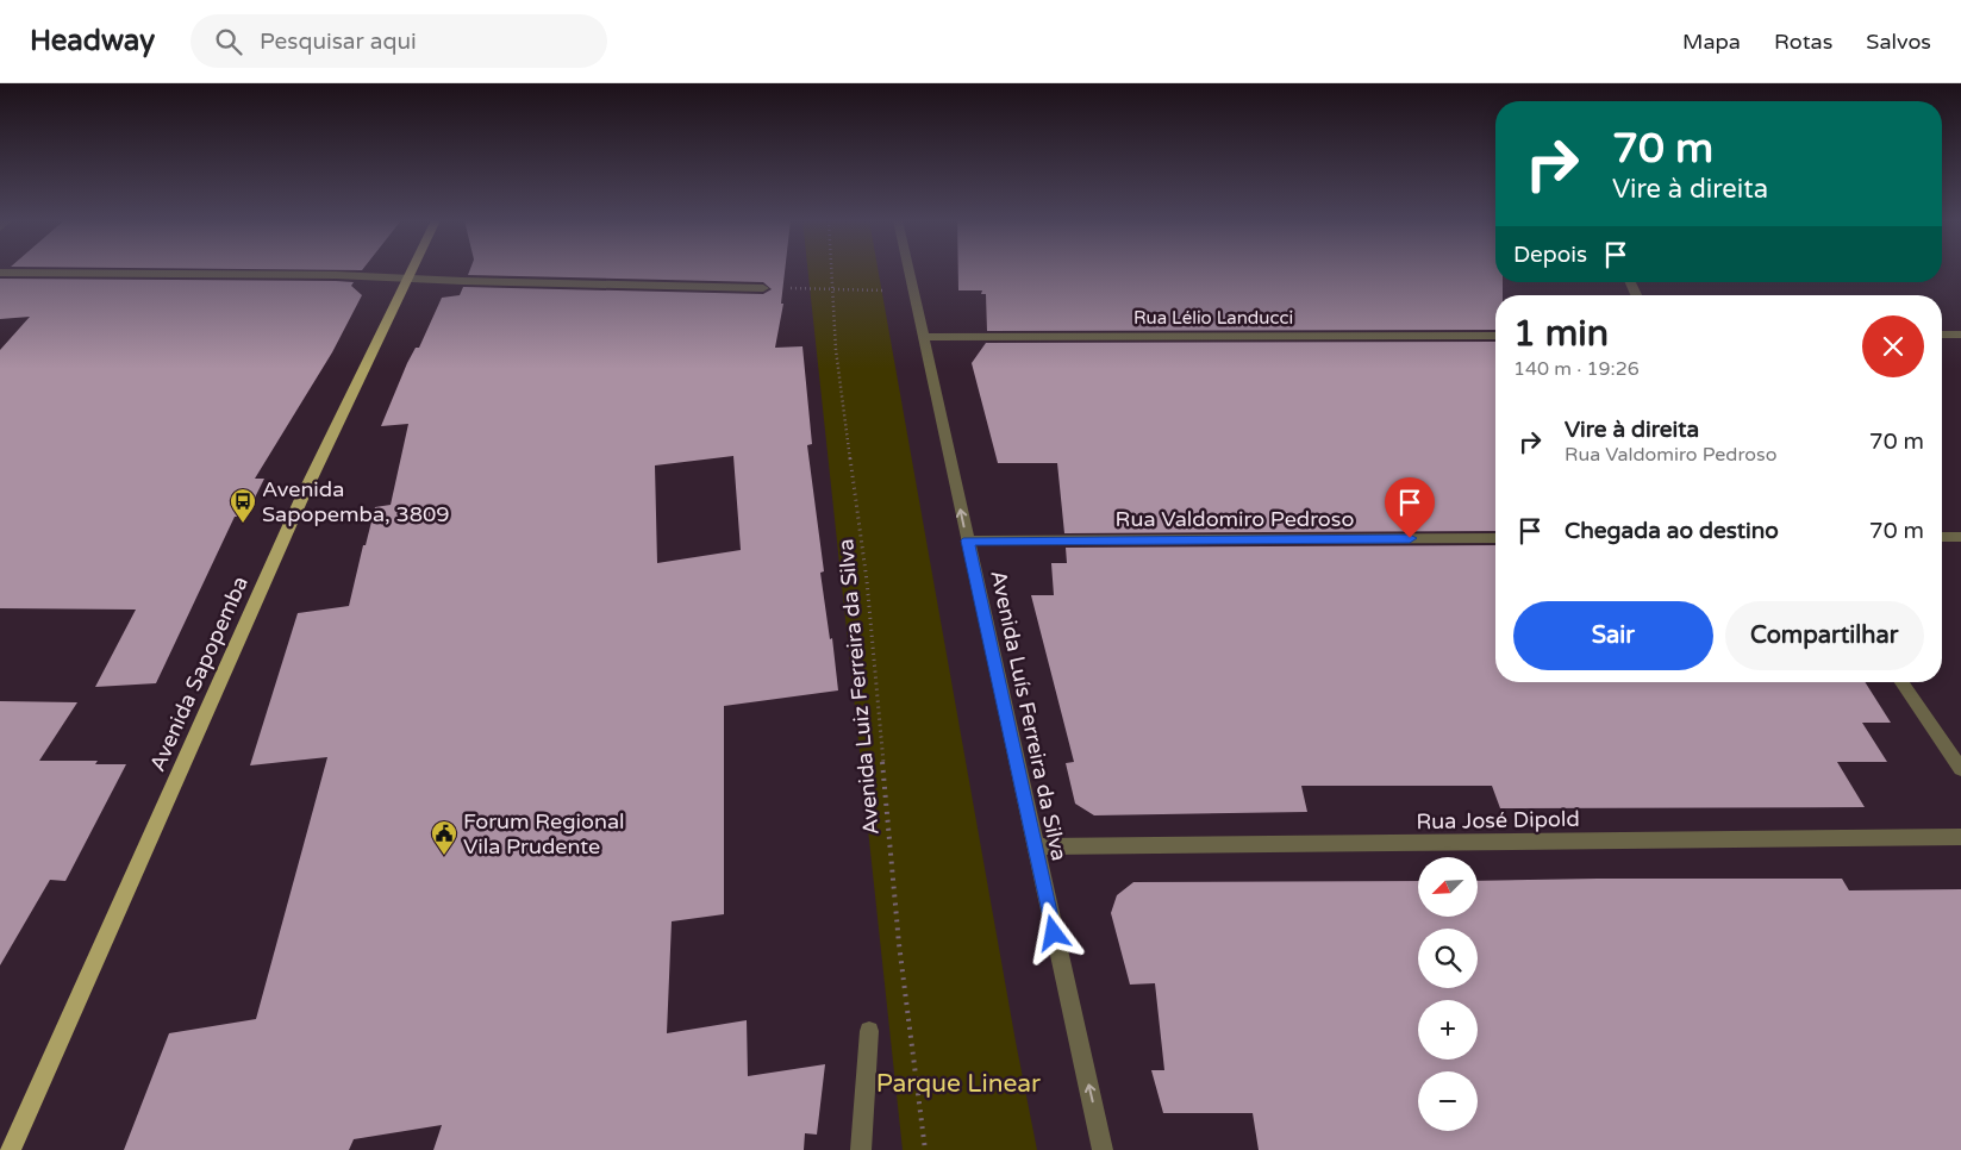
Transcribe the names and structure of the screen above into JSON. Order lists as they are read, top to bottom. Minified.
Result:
{"streets":{"main road":["Avenida Sapopemba"],"street":["Rua Lélio Landucci","Rua Valdomiro Pedroso","Avenida Luís Ferreira da Silva","Rua José Dipold"],"path":["Avenida Luiz Ferreira da Silva"]},"crossings":[["Rua Lélio Landucci","Avenida Luís Ferreira da Silva"],["Rua Valdomiro Pedroso","Avenida Luís Ferreira da Silva"],["Avenida Luís Ferreira da Silva","Rua José Dipold"]],"one_way":["Avenida Luís Ferreira da Silva"],"parks":["Parque Linear"],"places":{"bus stop":["Avenida Sapopemba, 3809"],"public building":["Forum Regional Vila Prudente"]},"north":"bottom left","page":{"header":"Headway","search":"Pesquisar aqui","nav":["Mapa","Rotas","Salvos"],"turn":["70 m","Vire à direita"],"then":"Depois","heading":["1 min","140 m · 19:26"],"list":[{"name":"Vire à direita","note":"Rua Valdomiro Pedroso","value":"70 m"},{"name":"Chegada ao destino","value":"70 m"}],"buttons":["Sair","Compartilhar"],"map_buttons":["+","−"]}}
